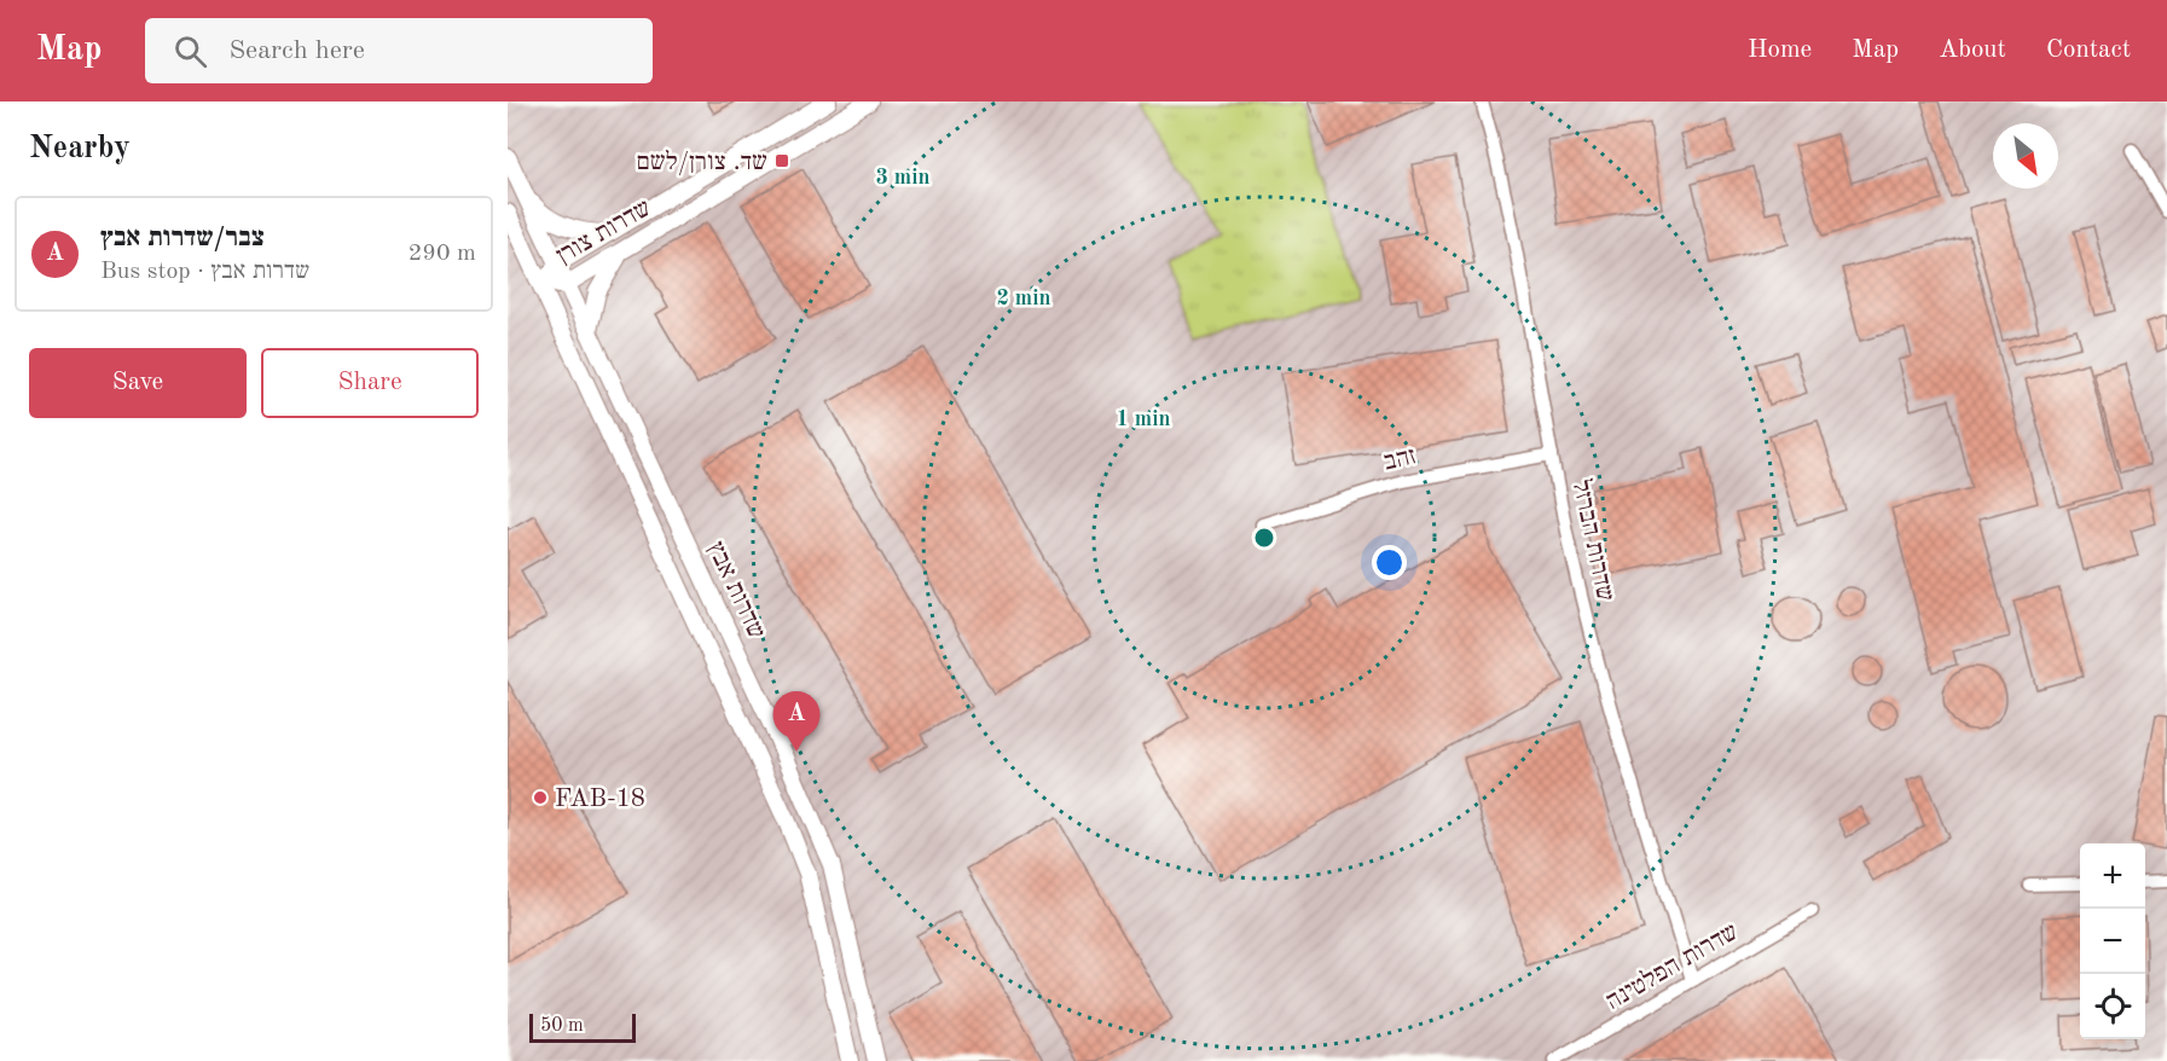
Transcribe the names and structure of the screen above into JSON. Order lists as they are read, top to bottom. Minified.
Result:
{"streets":{"street":["שדרות צורן","זהב","שדרות הברזל","שדרות אבץ","שדרות הפלטינה"]},"crossings":[["שדרות צורן","שדרות אבץ"],["זהב","שדרות הברזל"],["שדרות הברזל","שדרות הפלטינה"]],"places":{"transit":["שד. צורן/לשם"],"other":["FAB-18"]},"scale_bar":"50 m","north":"bottom right","page":{"header":"Map","search":"Search here","nav":["Home","Map","About","Contact"],"heading":"Nearby","list":[{"mark":"A","name":"צבר/שדרות אבץ","note":"Bus stop · שדרות אבץ","value":"290 m"}],"buttons":["Save","Share"],"pins":"A","map_buttons":["+","−"],"scale":"50 m"},"rings":["3 min","2 min","1 min"]}
